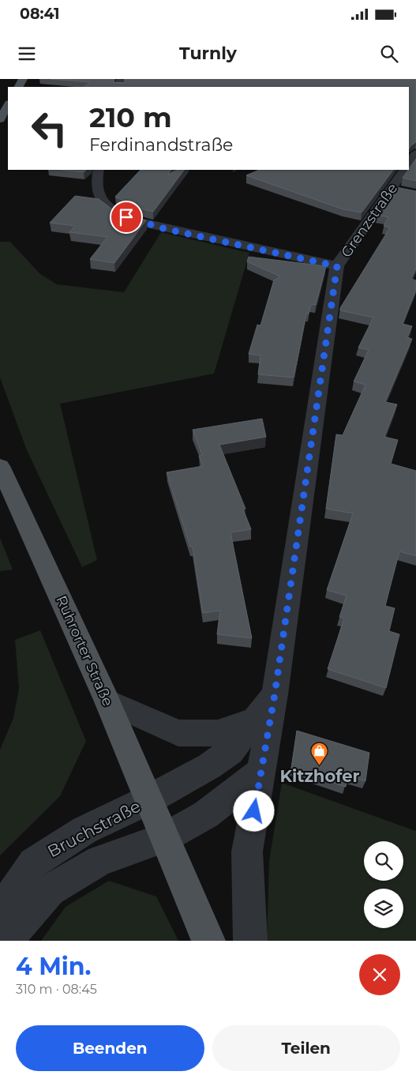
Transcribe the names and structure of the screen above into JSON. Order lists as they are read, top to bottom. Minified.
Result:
{"streets":{"main road":["Ruhrorter Straße"],"street":["Grenzstraße","Bruchstraße"]},"crossings":[["Grenzstraße","Ruhrorter Straße"],["Grenzstraße","Bruchstraße"],["Ruhrorter Straße","Bruchstraße"]],"places":{"shop":["Kitzhofer"]},"page":{"status":"08:41","header":"Turnly","turn":["210 m","Ferdinandstraße"],"heading":["4 Min.","310 m · 08:45"],"buttons":["Beenden","Teilen"]}}
